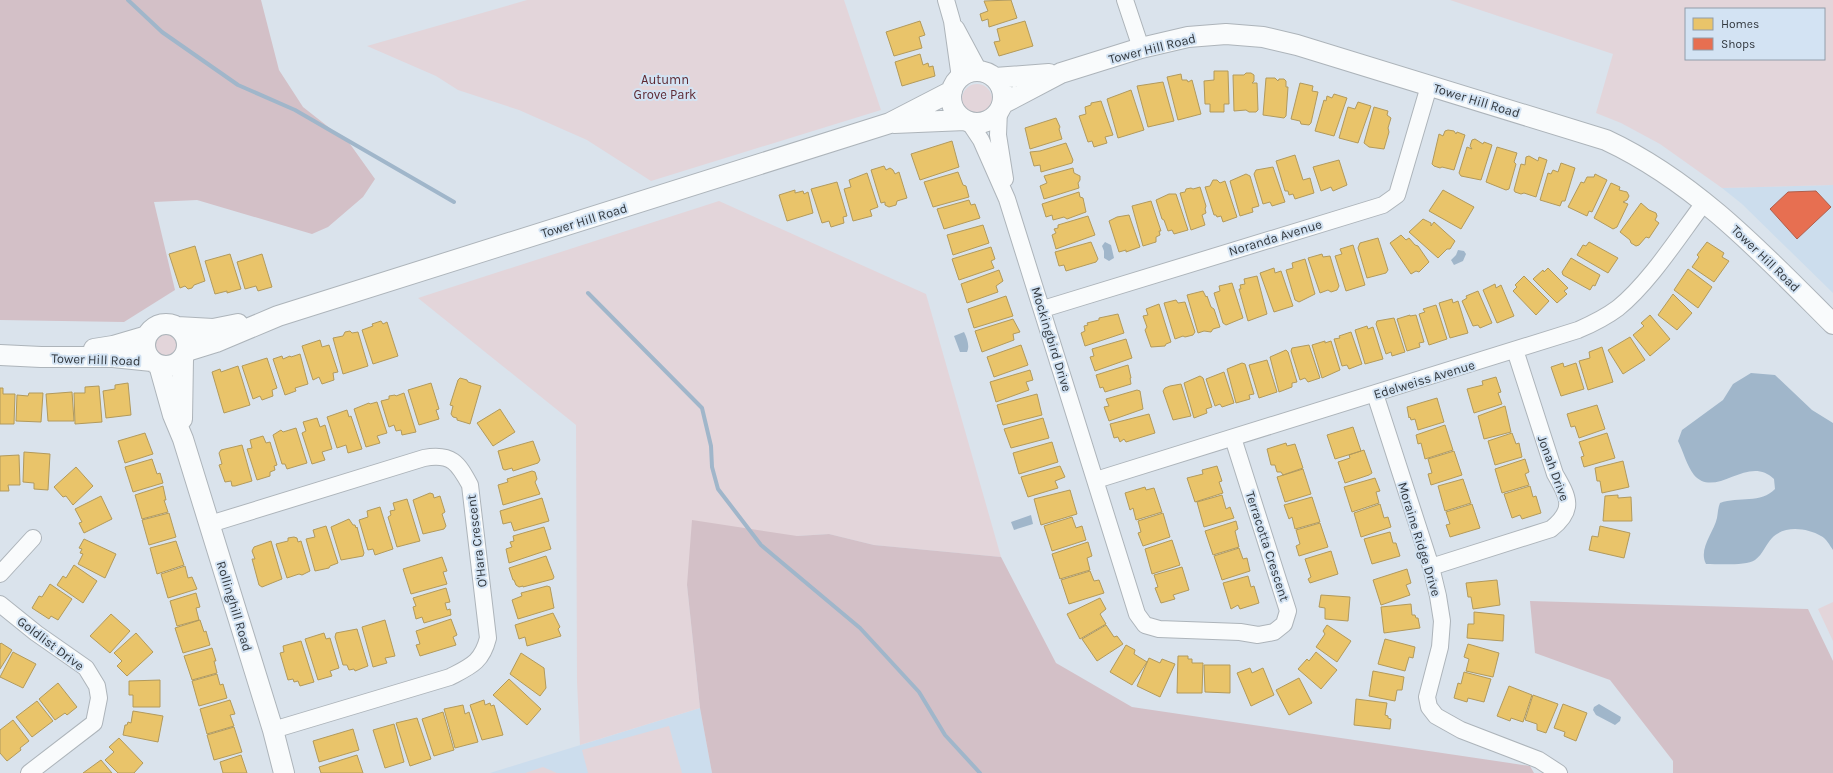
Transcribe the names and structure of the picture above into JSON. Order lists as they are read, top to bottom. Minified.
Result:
{"streets":{"street":["Tower Hill Road","Noranda Avenue","Mockingbird Drive","Edelweiss Avenue","Jonah Drive","Moraine Ridge Drive","O'Hara Crescent","Terracotta Crescent","Rollinghill Road","Goldlist Drive"]},"crossings":[["Tower Hill Road","Noranda Avenue"],["Tower Hill Road","Mockingbird Drive"],["Tower Hill Road","Edelweiss Avenue"],["Tower Hill Road","Rollinghill Road"],["Noranda Avenue","Mockingbird Drive"],["Mockingbird Drive","Edelweiss Avenue"],["Mockingbird Drive","Terracotta Crescent"],["Edelweiss Avenue","Jonah Drive"],["Edelweiss Avenue","Moraine Ridge Drive"],["Edelweiss Avenue","Terracotta Crescent"],["Jonah Drive","Moraine Ridge Drive"],["O'Hara Crescent","Rollinghill Road"]],"parks":["Autumn Grove Park"],"legend":["Homes","Shops"]}
